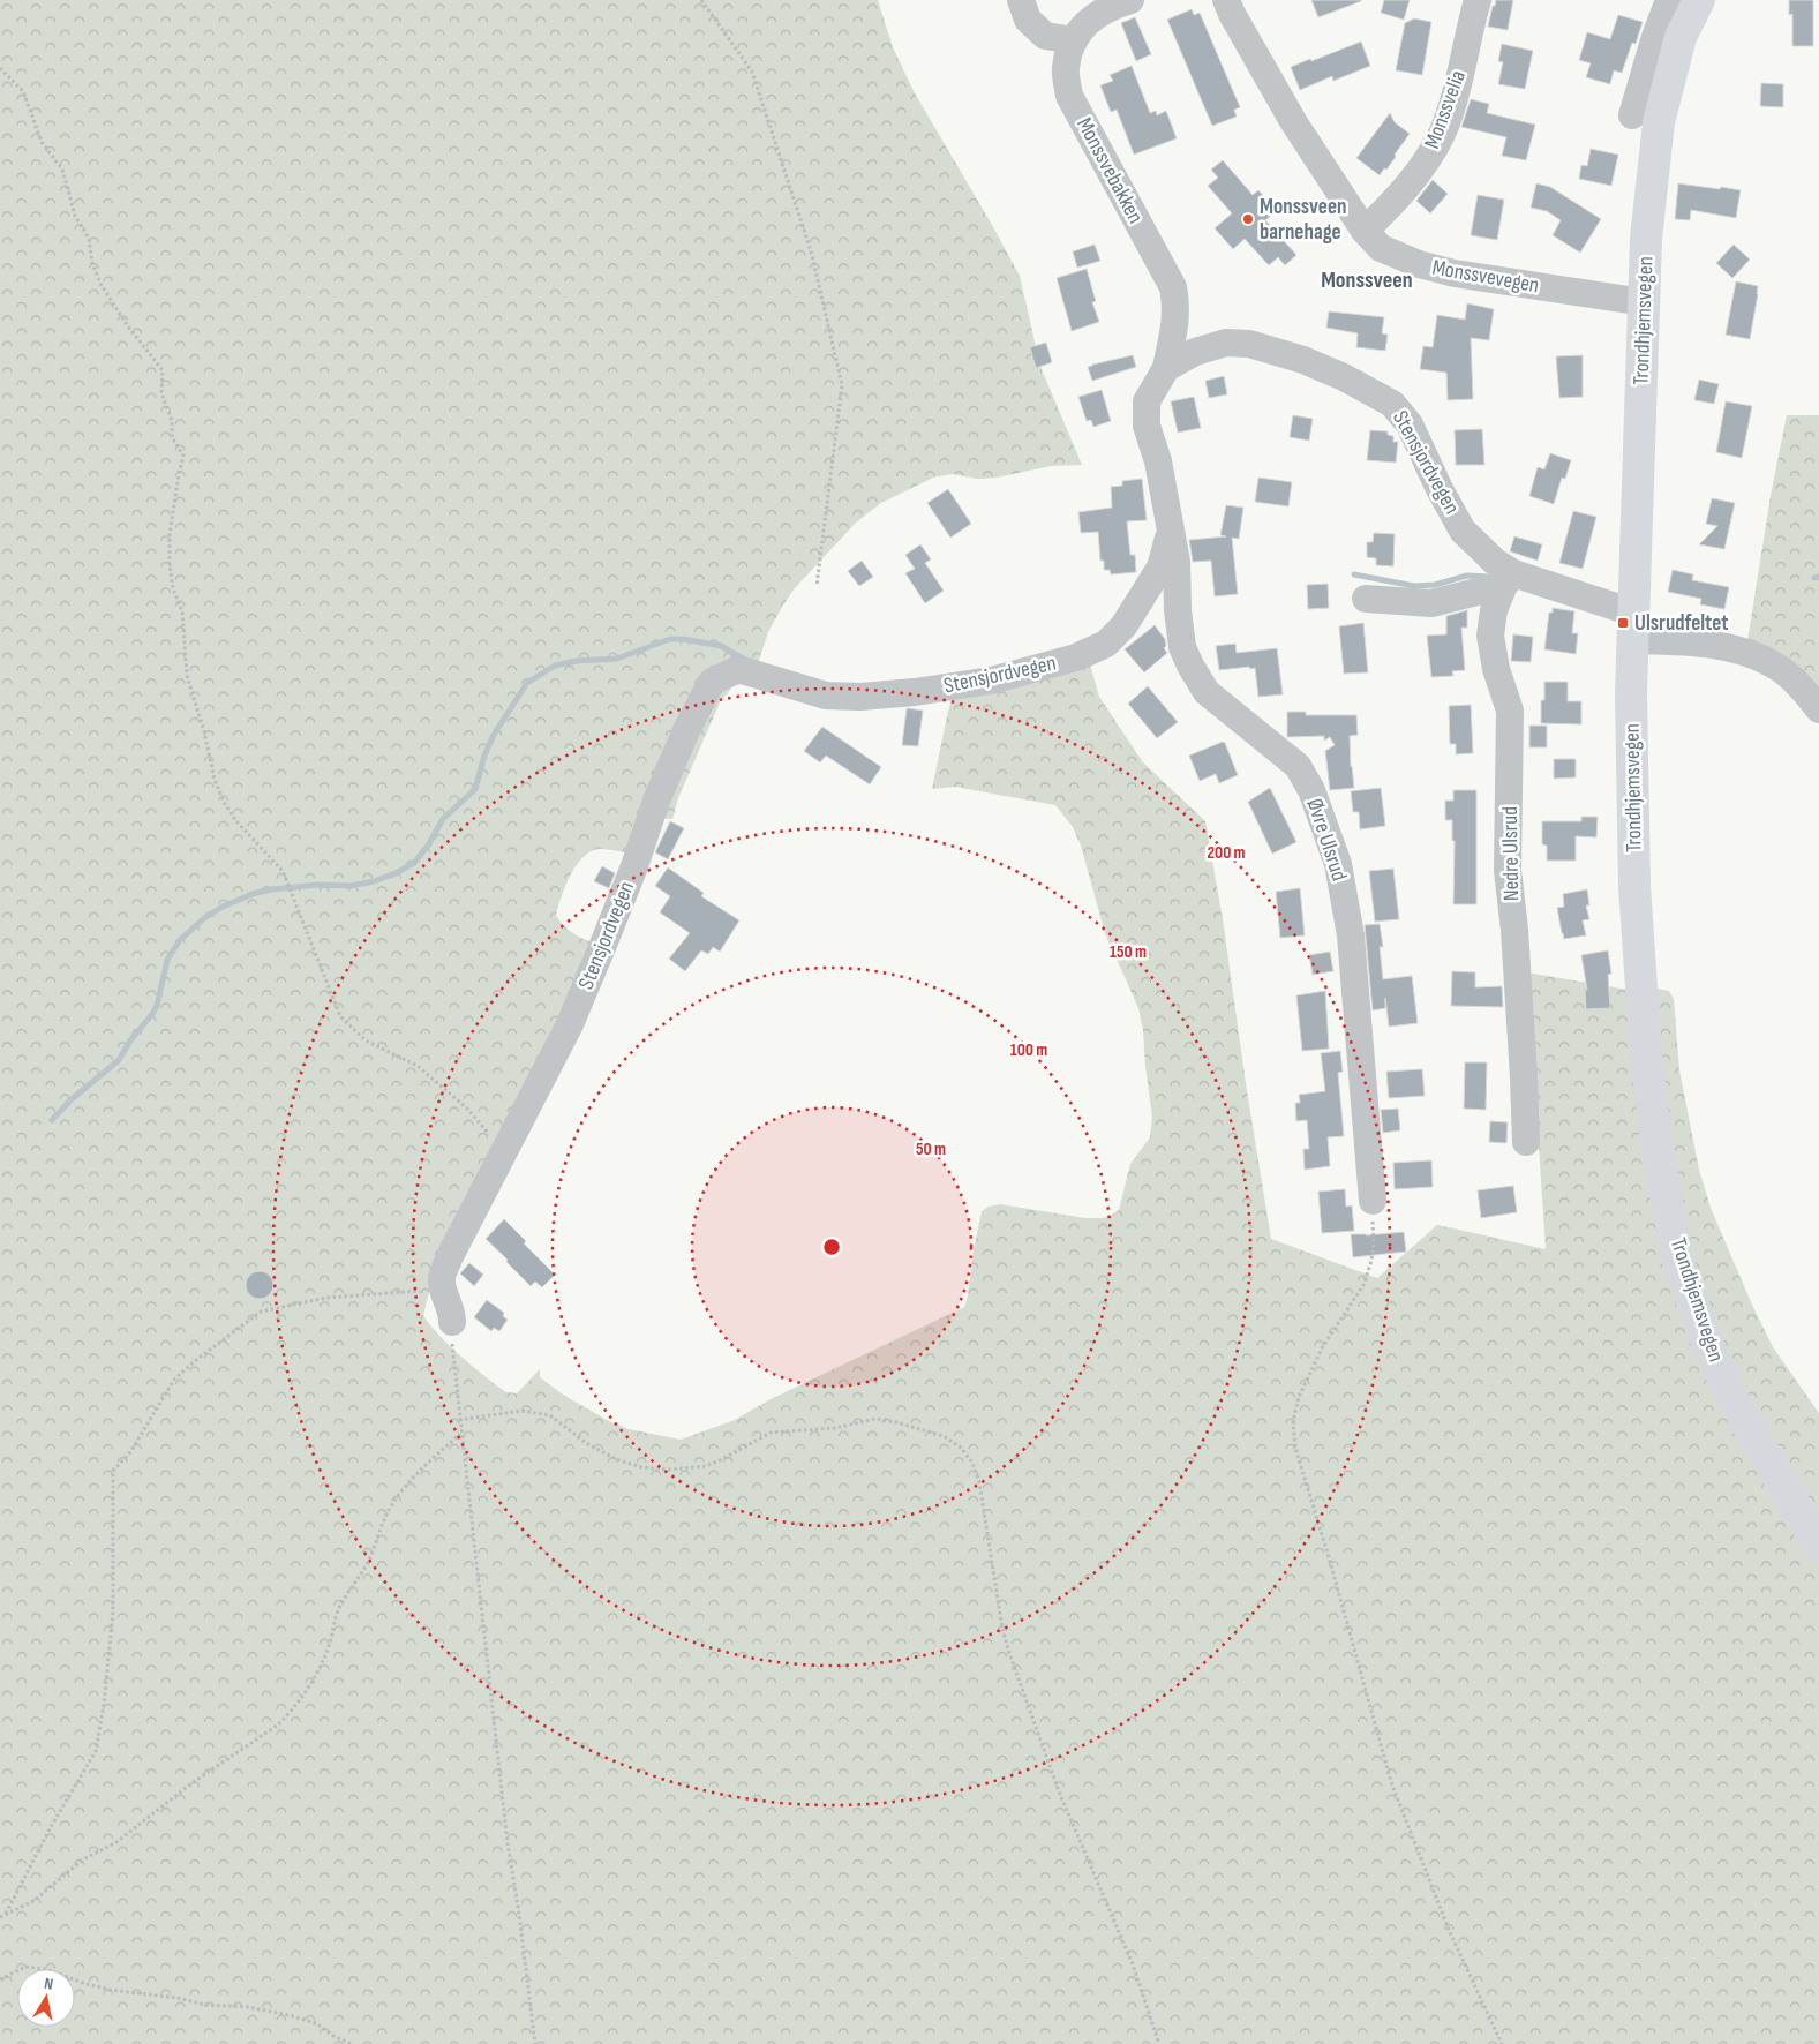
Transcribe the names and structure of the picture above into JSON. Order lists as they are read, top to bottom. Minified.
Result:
{"streets":{"main road":["Trondhjemsvegen"],"street":["Monssvelia","Monssvebakken","Monssvevegen","Stensjordvegen","Øvre Ulsrud","Nedre Ulsrud"]},"crossings":[["Monssvelia","Monssvevegen"],["Monssvebakken","Stensjordvegen"],["Monssvevegen","Trondhjemsvegen"],["Trondhjemsvegen","Stensjordvegen"],["Stensjordvegen","Øvre Ulsrud"],["Stensjordvegen","Nedre Ulsrud"]],"districts":["Monssveen"],"places":{"other":["Monssveen barnehage"],"transit":["Ulsrudfeltet"]},"north":"top","rings":["200 m","150 m","100 m","50 m"]}
